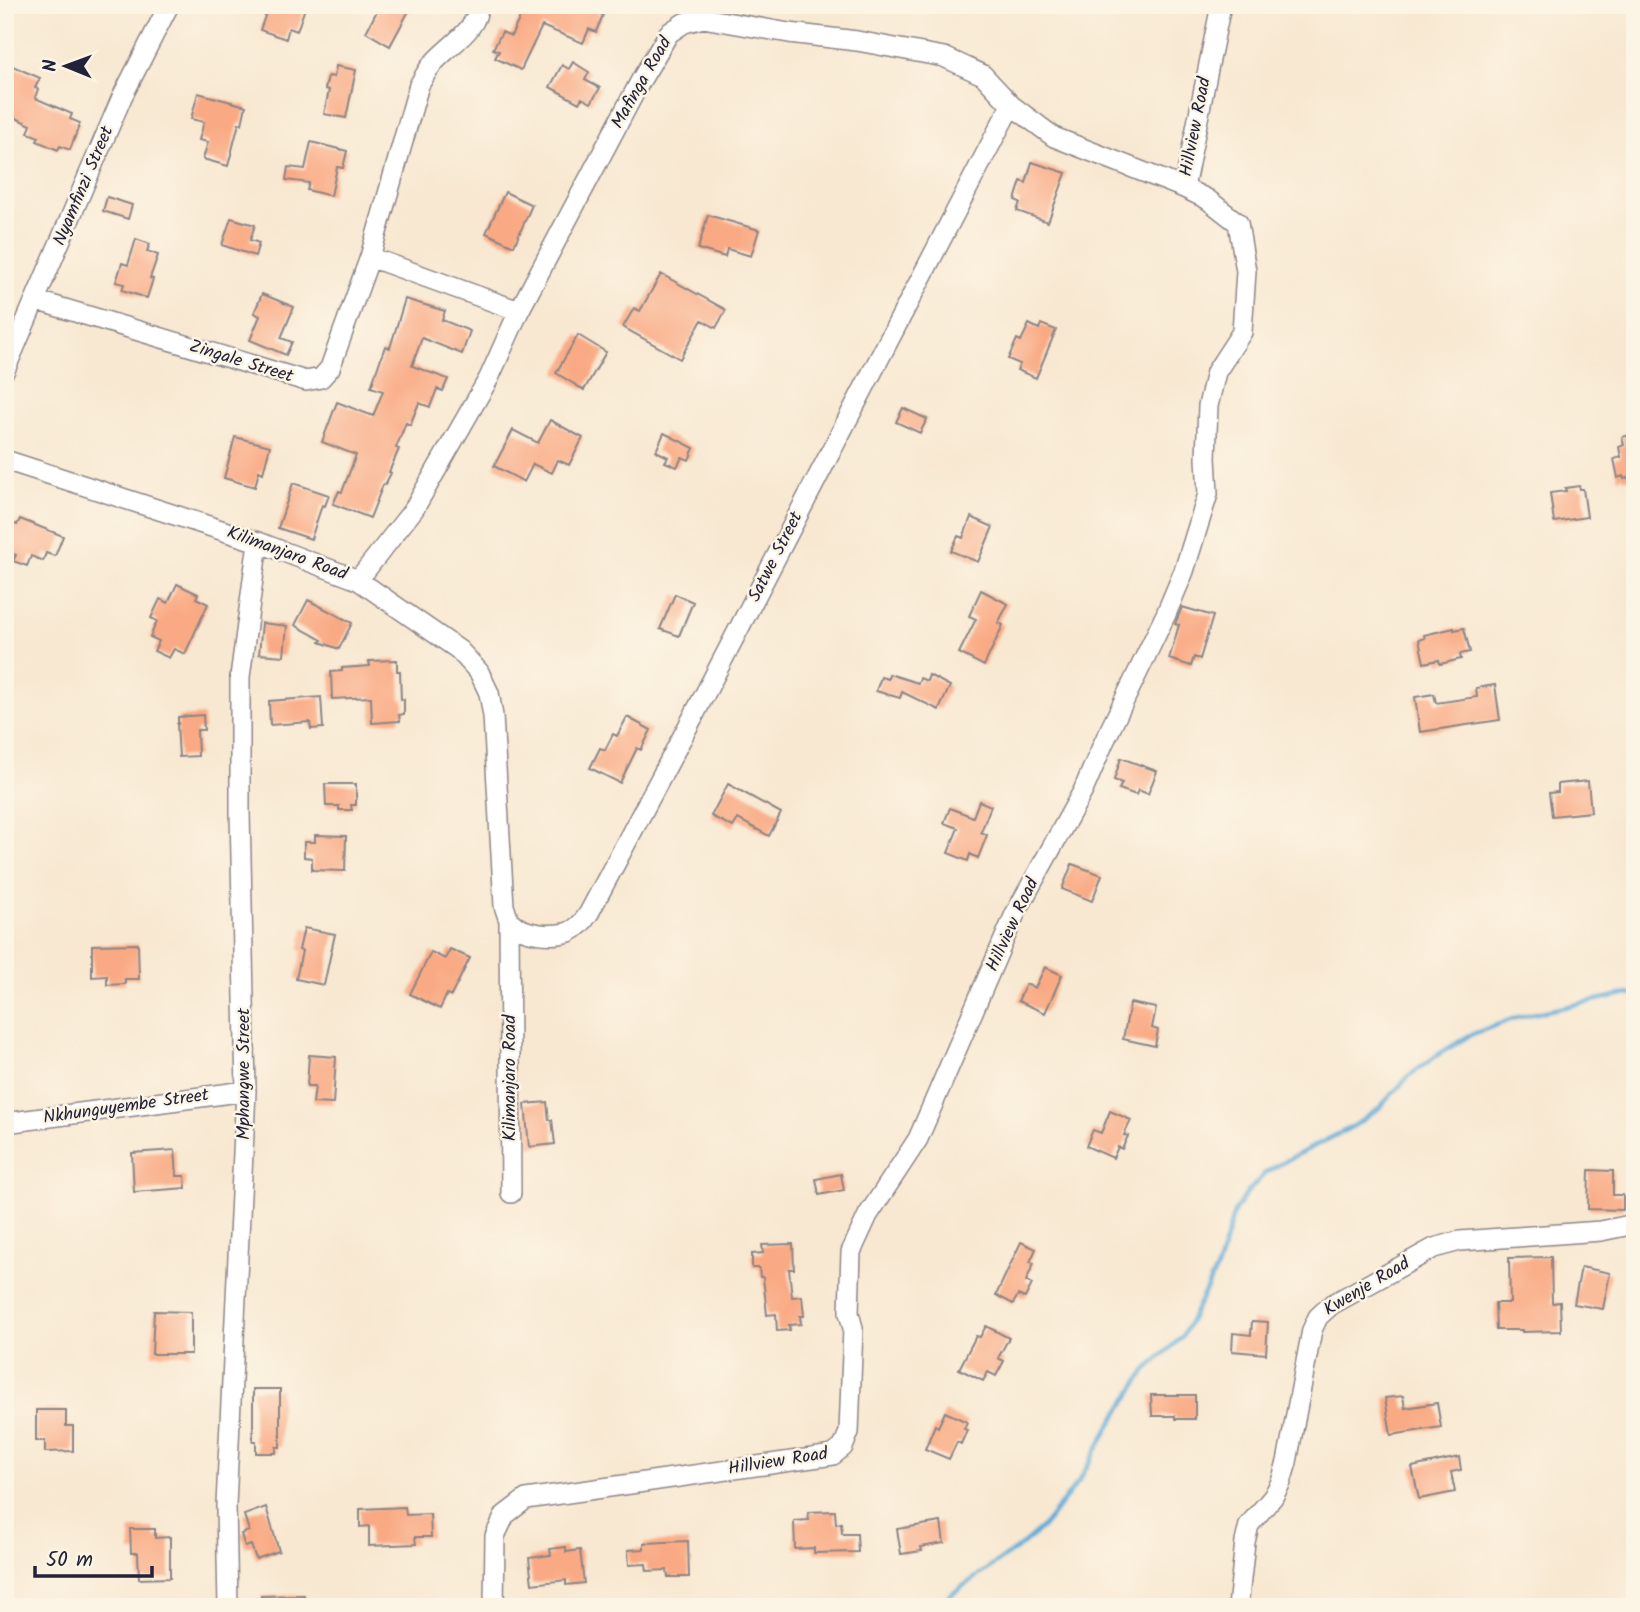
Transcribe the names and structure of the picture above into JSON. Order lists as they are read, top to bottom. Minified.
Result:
{"streets":{"street":["Mafinga Road","Hillview Road","Nyamfinzi Street","Zingale Street","Kilimanjaro Road","Satwe Street","Mphangwe Street","Nkhunguyembe Street","Kwenje Road"]},"crossings":[["Mafinga Road","Hillview Road"],["Mafinga Road","Kilimanjaro Road"],["Mafinga Road","Satwe Street"],["Nyamfinzi Street","Zingale Street"],["Kilimanjaro Road","Satwe Street"],["Kilimanjaro Road","Mphangwe Street"],["Mphangwe Street","Nkhunguyembe Street"]],"scale_bar":"50 m","north":"left"}
